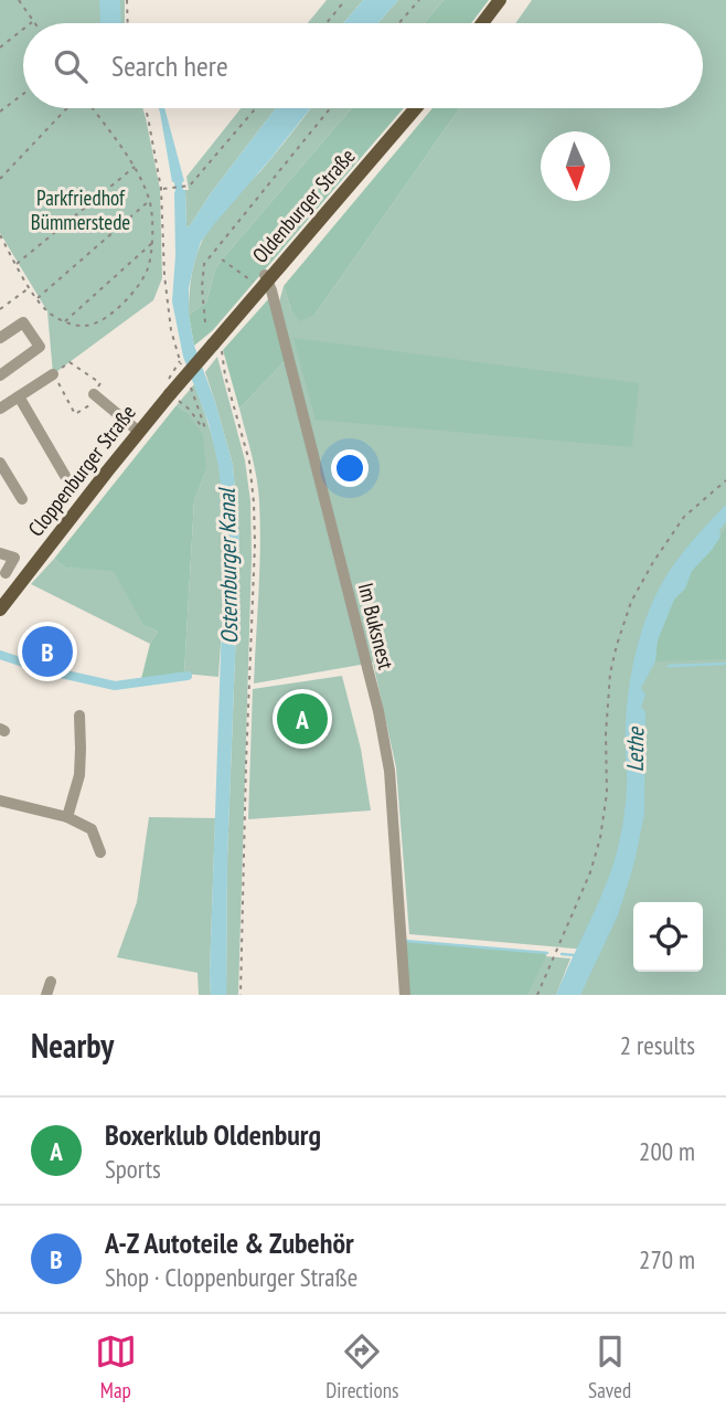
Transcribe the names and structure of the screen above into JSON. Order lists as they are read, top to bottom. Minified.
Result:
{"streets":{"main road":["Oldenburger Straße","Cloppenburger Straße"],"street":["Im Buksnest"]},"crossings":[["Oldenburger Straße","Cloppenburger Straße"],["Oldenburger Straße","Im Buksnest"]],"water":["Osternburger Kanal","Lethe"],"parks":["Parkfriedhof Bümmerstede"],"north":"bottom","page":{"search":"Search here","pins":["B","A"],"heading":["Nearby","2 results"],"list":[{"mark":"A","name":"Boxerklub Oldenburg","note":"Sports","value":"200 m"},{"mark":"B","name":"A-Z Autoteile & Zubehör","note":"Shop · Cloppenburger Straße","value":"270 m"}],"nav":["Map","Directions","Saved"]}}
